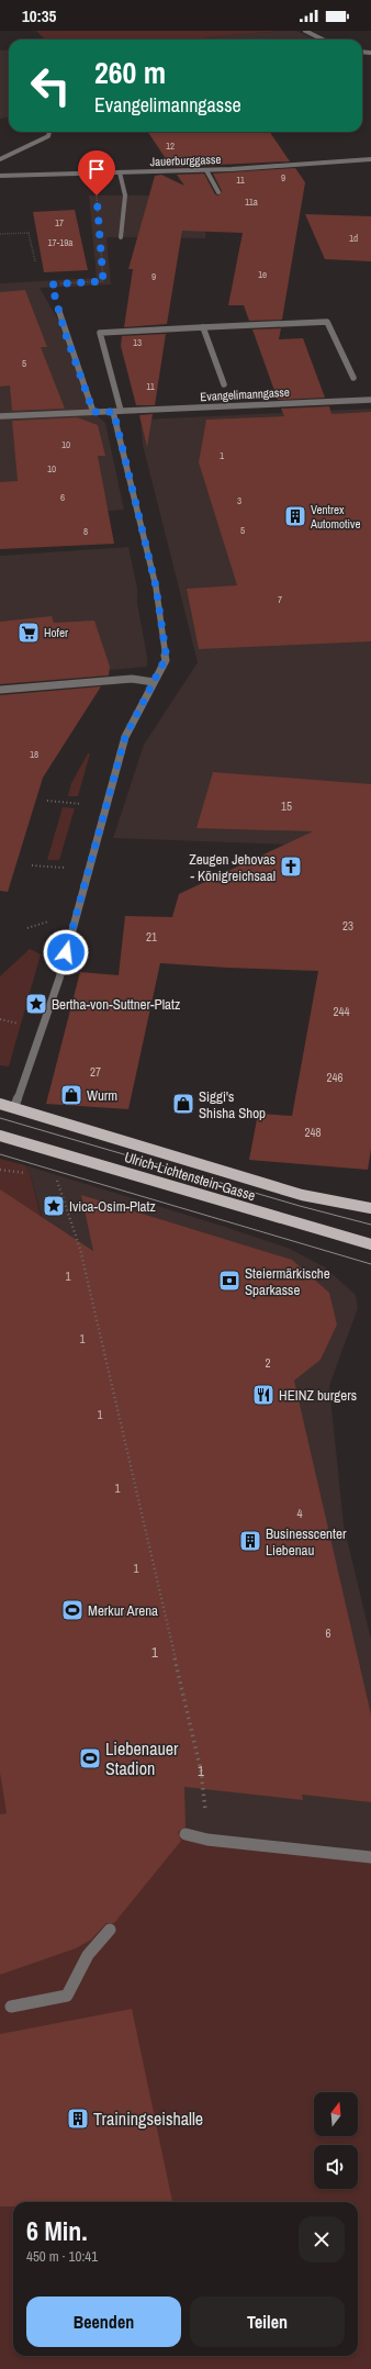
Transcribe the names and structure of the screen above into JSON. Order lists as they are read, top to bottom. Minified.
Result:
{"streets":{"main road":["Ulrich-Lichtenstein-Gasse"],"street":["Jauerburggasse","Evangelimanngasse"]},"places":{"building":["Ventrex Automotive","Businesscenter Liebenau","Trainingseishalle"],"supermarket":["Hofer"],"church":["Zeugen Jehovas - Königreichsaal"],"place":["Bertha-von-Suttner-Platz","Ivica-Osim-Platz"],"shop":["Wurm","Siggi's Shisha Shop"],"bank":["Steiermärkische Sparkasse"],"restaurant":["HEINZ burgers"],"sports":["Merkur Arena","Liebenauer Stadion"]},"house_numbers":["12","9","11","11a","17","1d","17-19a","1e","9","13","5","11","10","1","10","6","3","5","8","7","18","15","23","21","244","27","246","248","1","1","2","1","1","4","1","6","1","1"],"north":"top","page":{"status":"10:35","turn":["260 m","Evangelimanngasse"],"heading":["6 Min.","450 m · 10:41"],"buttons":["Beenden","Teilen"]}}
